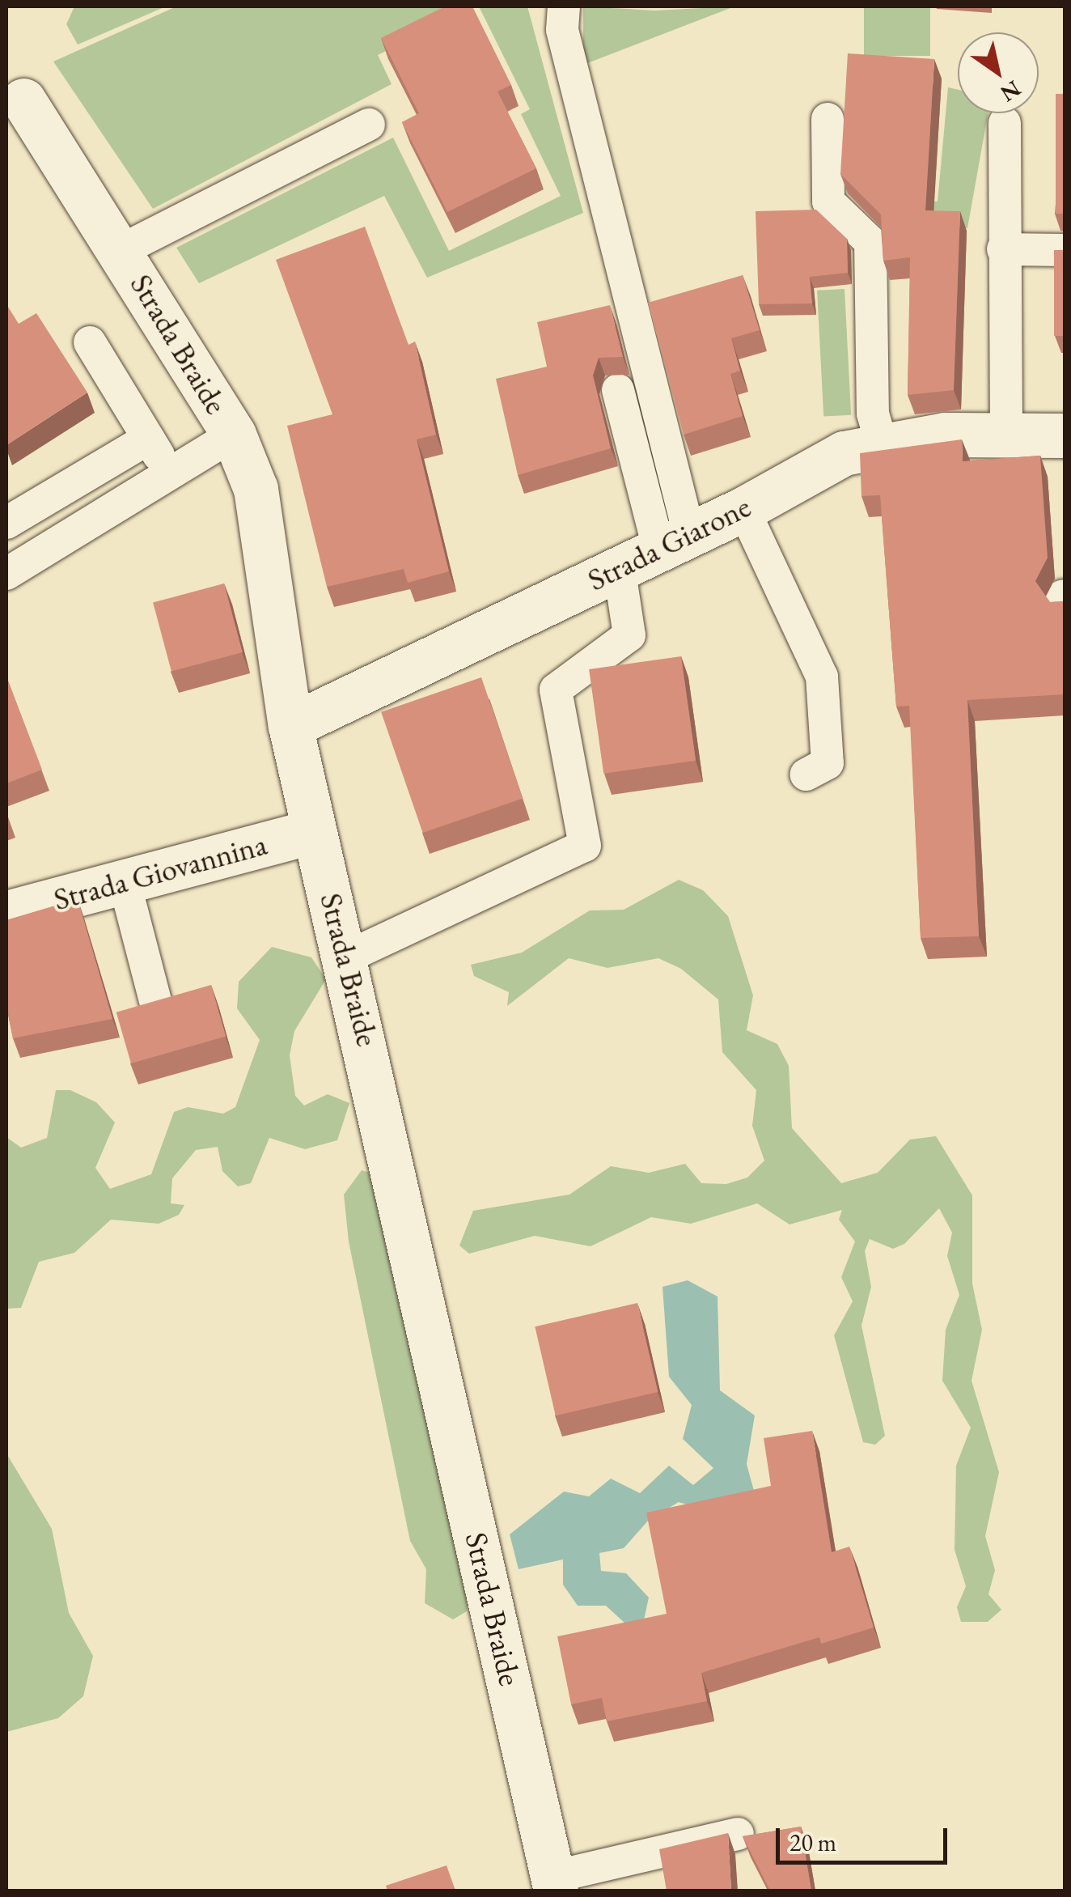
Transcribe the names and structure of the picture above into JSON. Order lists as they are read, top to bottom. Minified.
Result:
{"streets":{"street":["Strada Braide","Strada Giarone","Strada Giovannina"]},"crossings":[["Strada Braide","Strada Giarone"],["Strada Braide","Strada Giovannina"]],"scale_bar":"20 m","north":"bottom right"}
